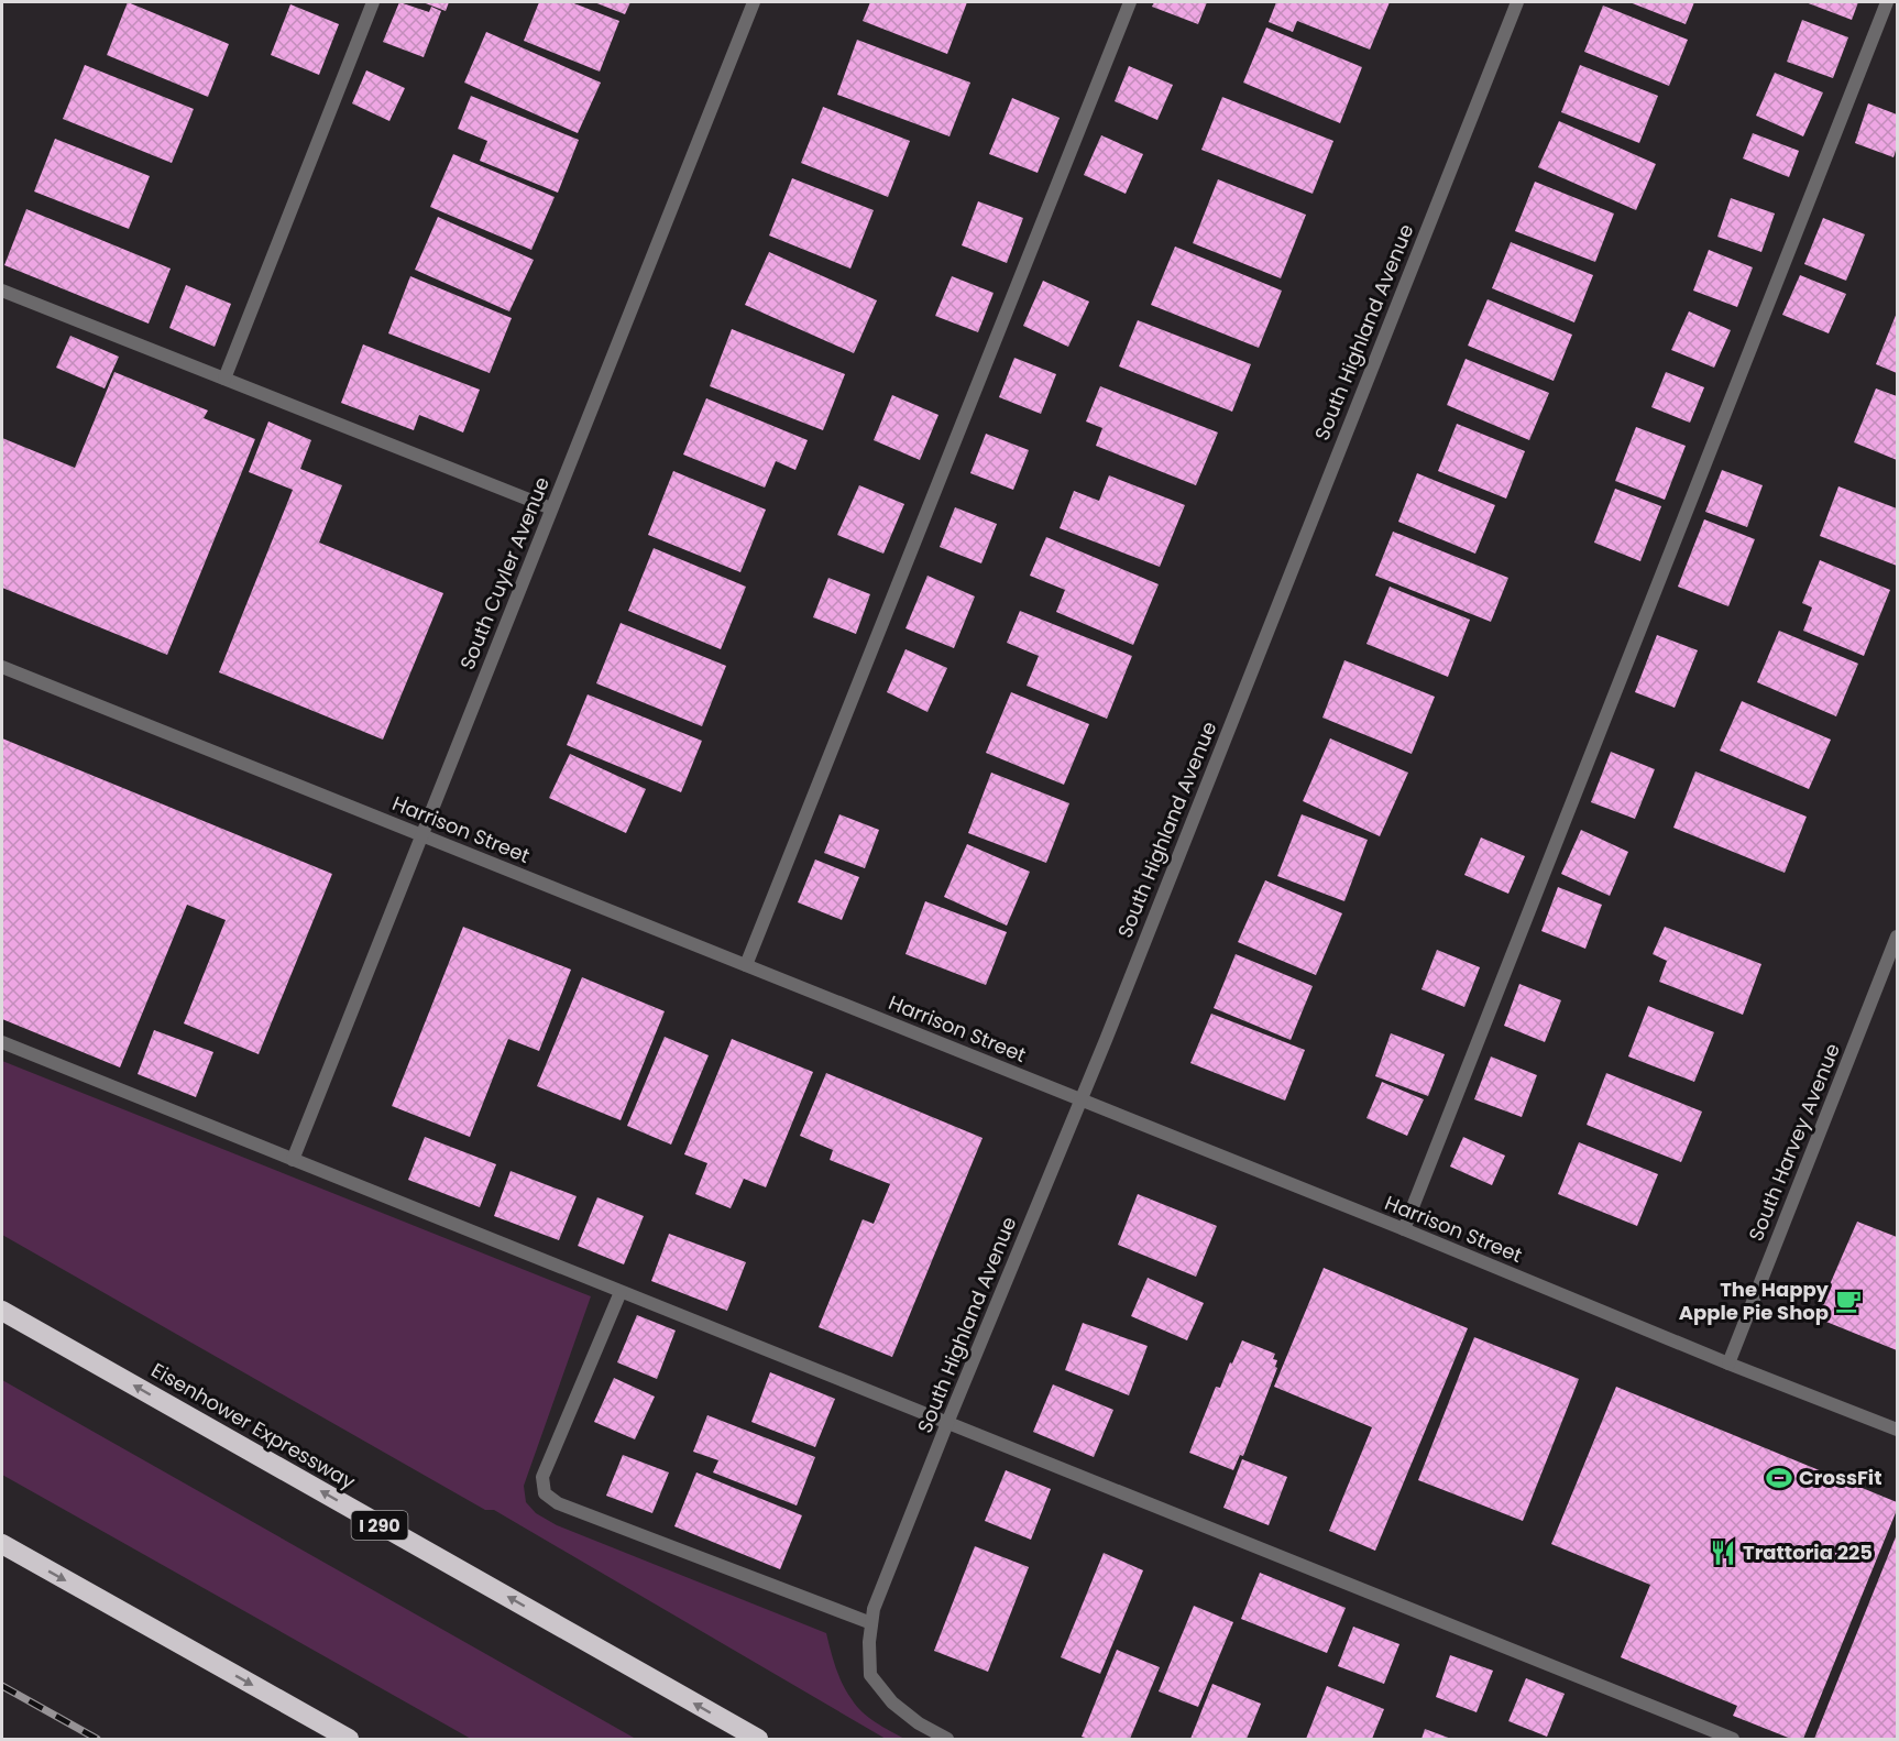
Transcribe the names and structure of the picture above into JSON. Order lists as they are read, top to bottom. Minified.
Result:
{"streets":{"highway":["Eisenhower Expressway","I 290"],"street":["South Highland Avenue","South Cuyler Avenue","Harrison Street","South Harvey Avenue"]},"crossings":[["South Highland Avenue","Harrison Street"],["South Cuyler Avenue","Harrison Street"],["Harrison Street","South Harvey Avenue"]],"one_way":["Eisenhower Expressway"],"places":{"cafe":["The Happy Apple Pie Shop"],"sports":["CrossFit"],"restaurant":["Trattoria 225"]}}
